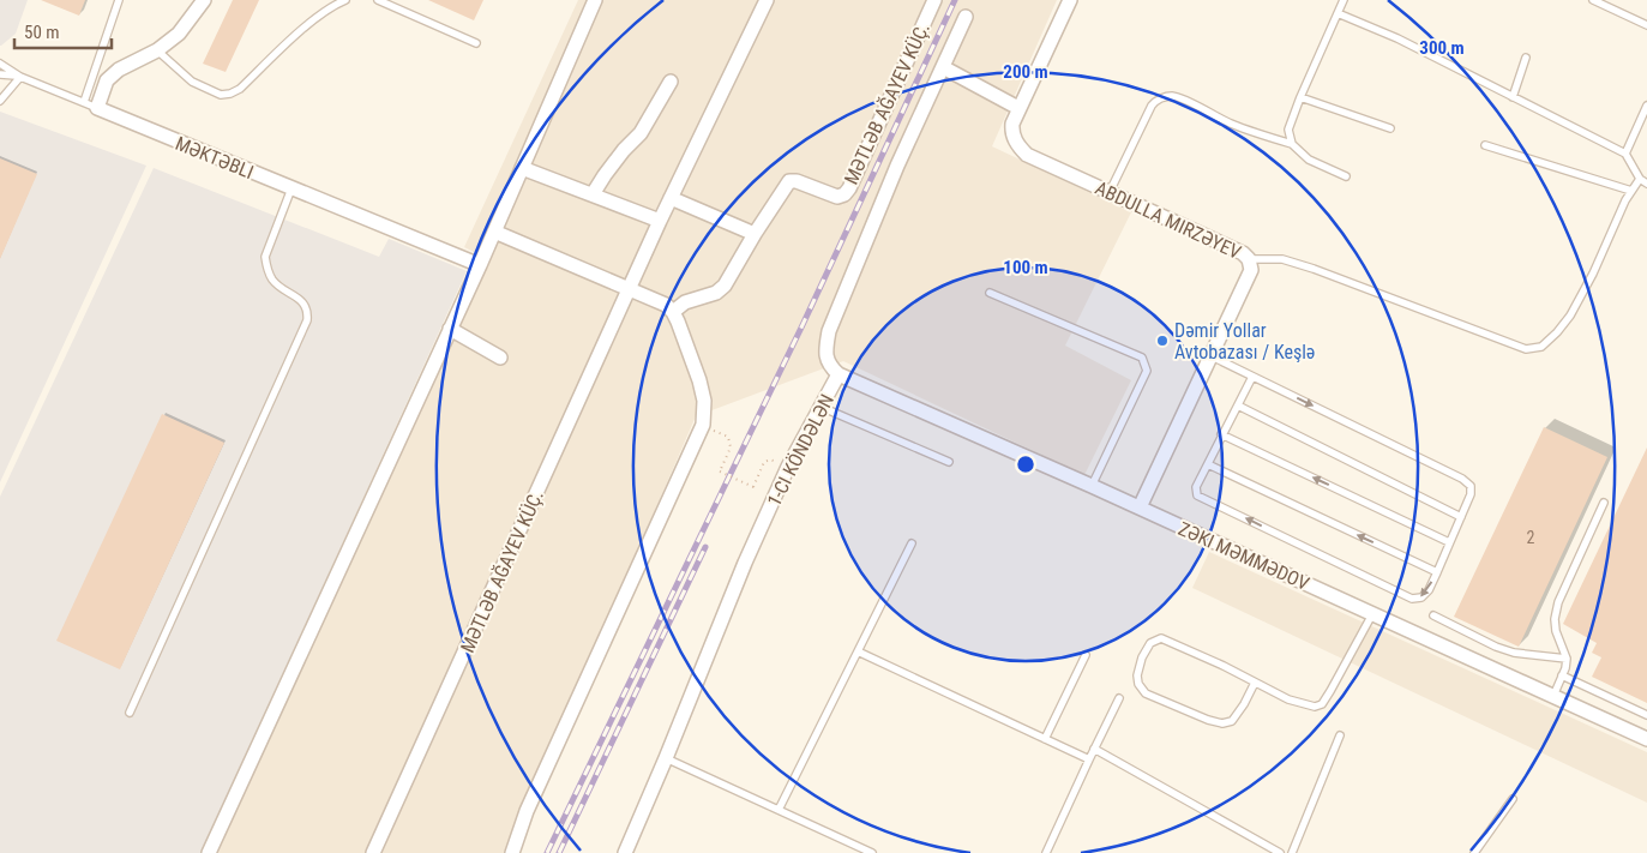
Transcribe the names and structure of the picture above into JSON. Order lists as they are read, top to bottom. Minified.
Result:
{"streets":{"street":["MƏTLƏB AĞAYEV KÜÇ.","MƏKTƏBLI","ABDULLA MIRZƏYEV","1-CI KÖNDƏLƏN","ZƏKI MƏMMƏDOV"]},"crossings":[["ABDULLA MIRZƏYEV","ZƏKI MƏMMƏDOV"],["1-CI KÖNDƏLƏN","ZƏKI MƏMMƏDOV"]],"places":["Dəmir Yollar Avtobazası / Keşlə"],"house_numbers":["2"],"scale_bar":"50 m","rings":["300 m","200 m","100 m"]}
